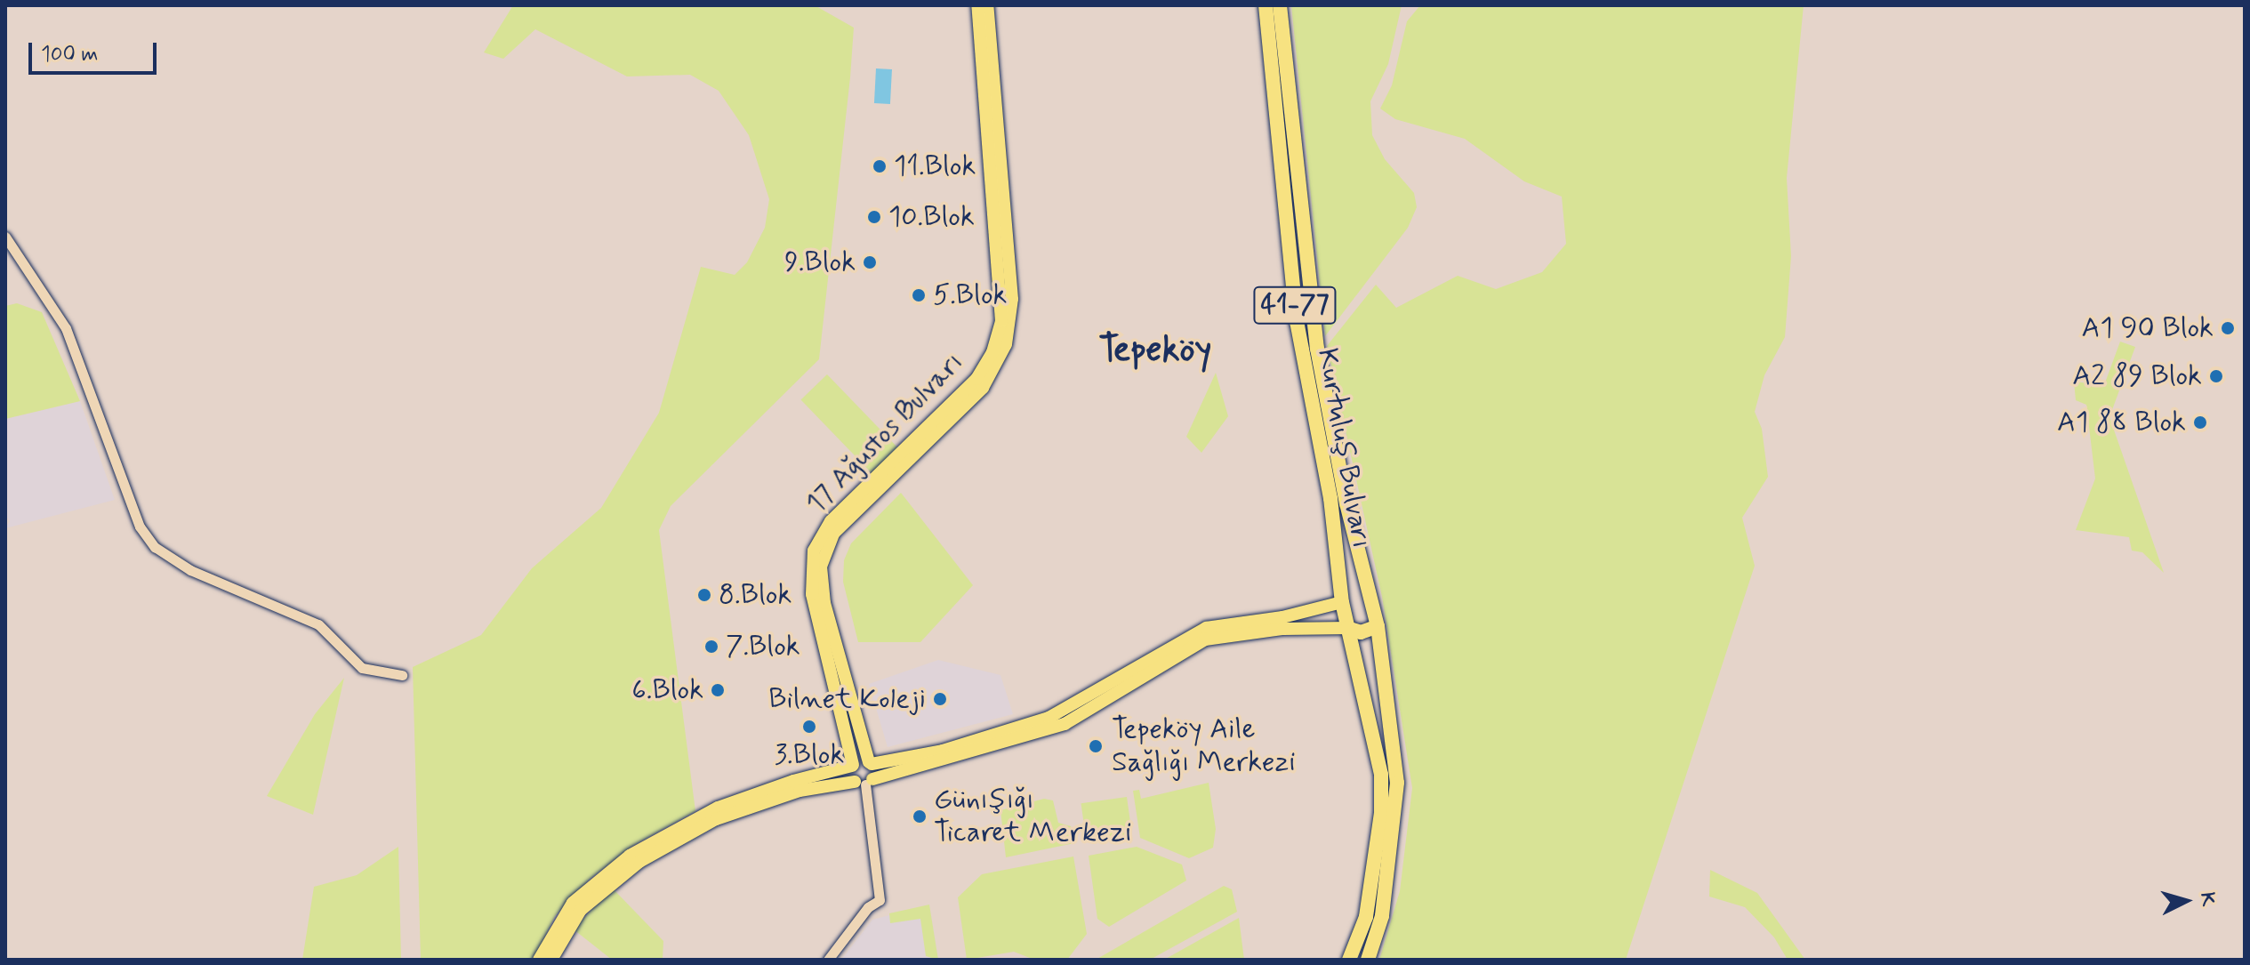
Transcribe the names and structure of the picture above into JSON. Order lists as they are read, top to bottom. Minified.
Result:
{"streets":{"highway":["41-77","Kurtuluş Bulvarı"],"main road":["17 Ağustos Bulvarı"]},"districts":["Tepeköy"],"places":["11.Blok","10.Blok","9.Blok","5.Blok","A1 90 Blok","A2 89 Blok","A1 88 Blok","8.Blok","7.Blok","6.Blok","Bilnet Koleji","3.Blok","Tepeköy Aile Sağlığı Merkezi","Günışığı Ticaret Merkezi"],"scale_bar":"100 m","north":"right"}
